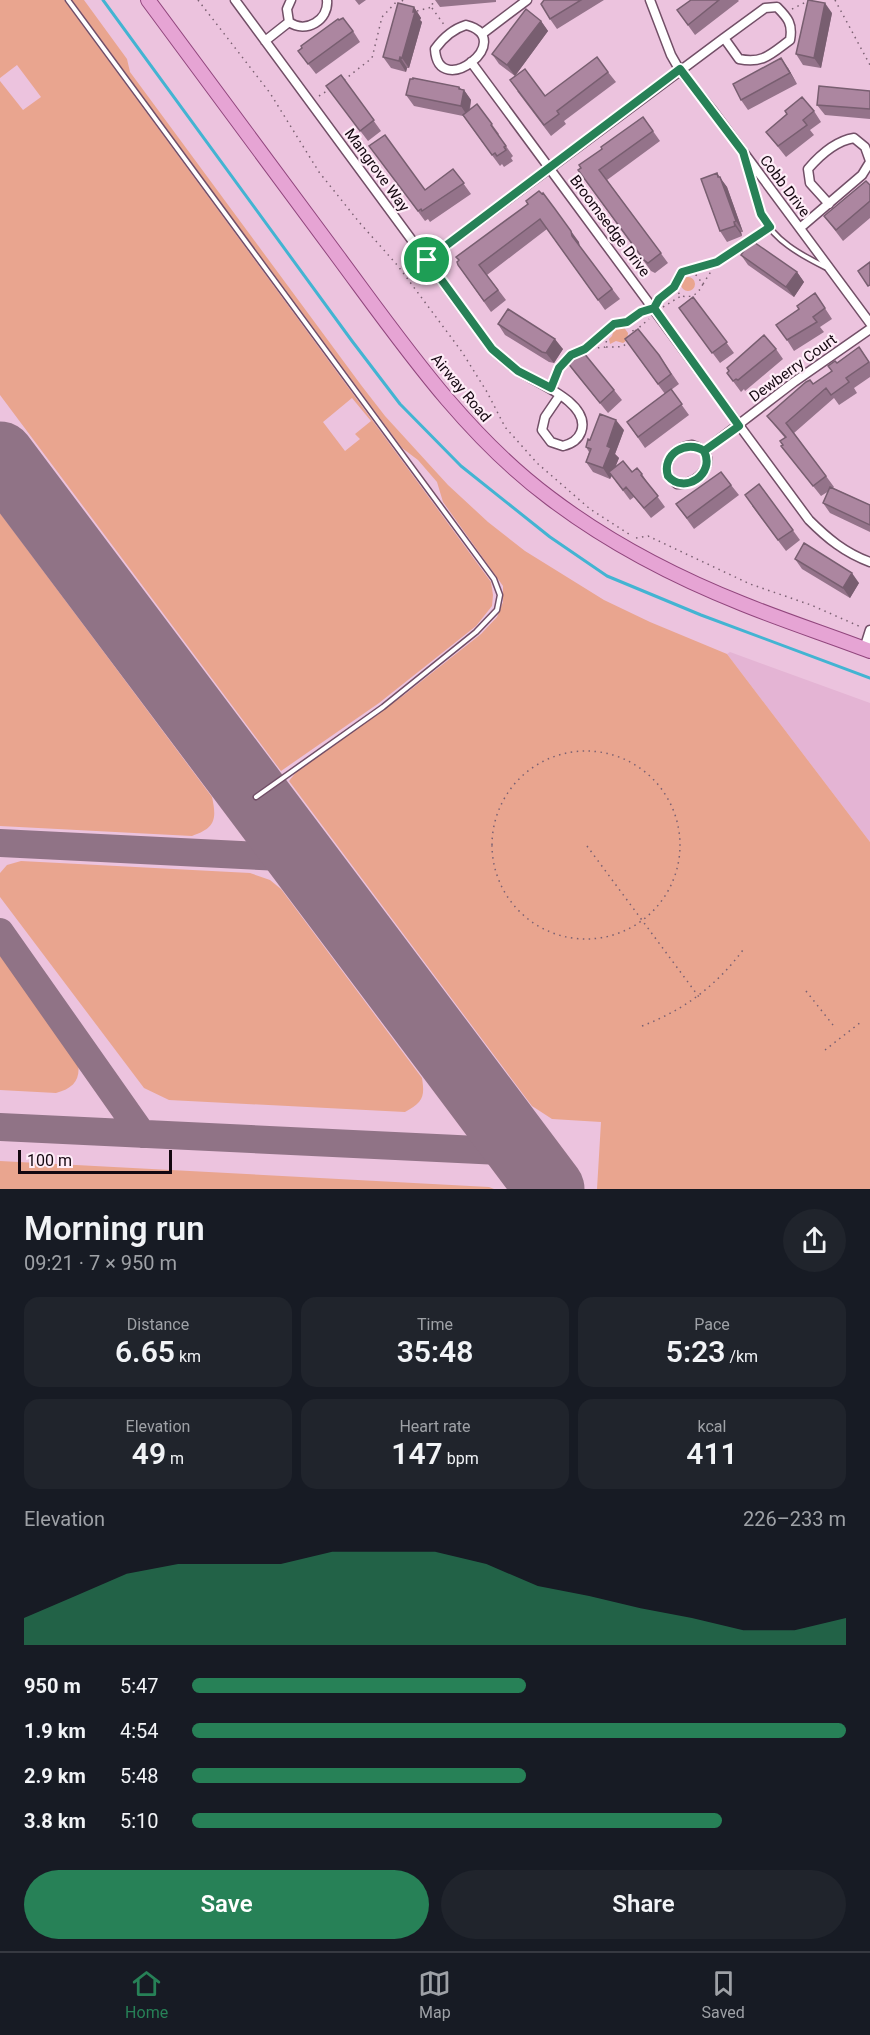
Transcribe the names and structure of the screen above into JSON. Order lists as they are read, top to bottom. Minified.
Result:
{"streets":{"main road":["Airway Road"],"street":["Mangrove Way","Cobb Drive","Broomsedge Drive","Dewberry Court"]},"crossings":[["Broomsedge Drive","Dewberry Court"]],"scale_bar":"100 m","page":{"scale":"100 m","heading":["Morning run","09:21 · 7 × 950 m"],"stats":[["Distance","6.65 km"],["Time","35:48"],["Pace","5:23 /km"],["Elevation","49 m"],["Heart rate","147 bpm"],["kcal","411"]],"chart":["Elevation","226–233 m"],"list":[{"name":"950 m","note":"5:47"},{"name":"1.9 km","note":"4:54"},{"name":"2.9 km","note":"5:48"},{"name":"3.8 km","note":"5:10"}],"buttons":["Save","Share"],"tabs":["Home","Map","Saved"]}}
